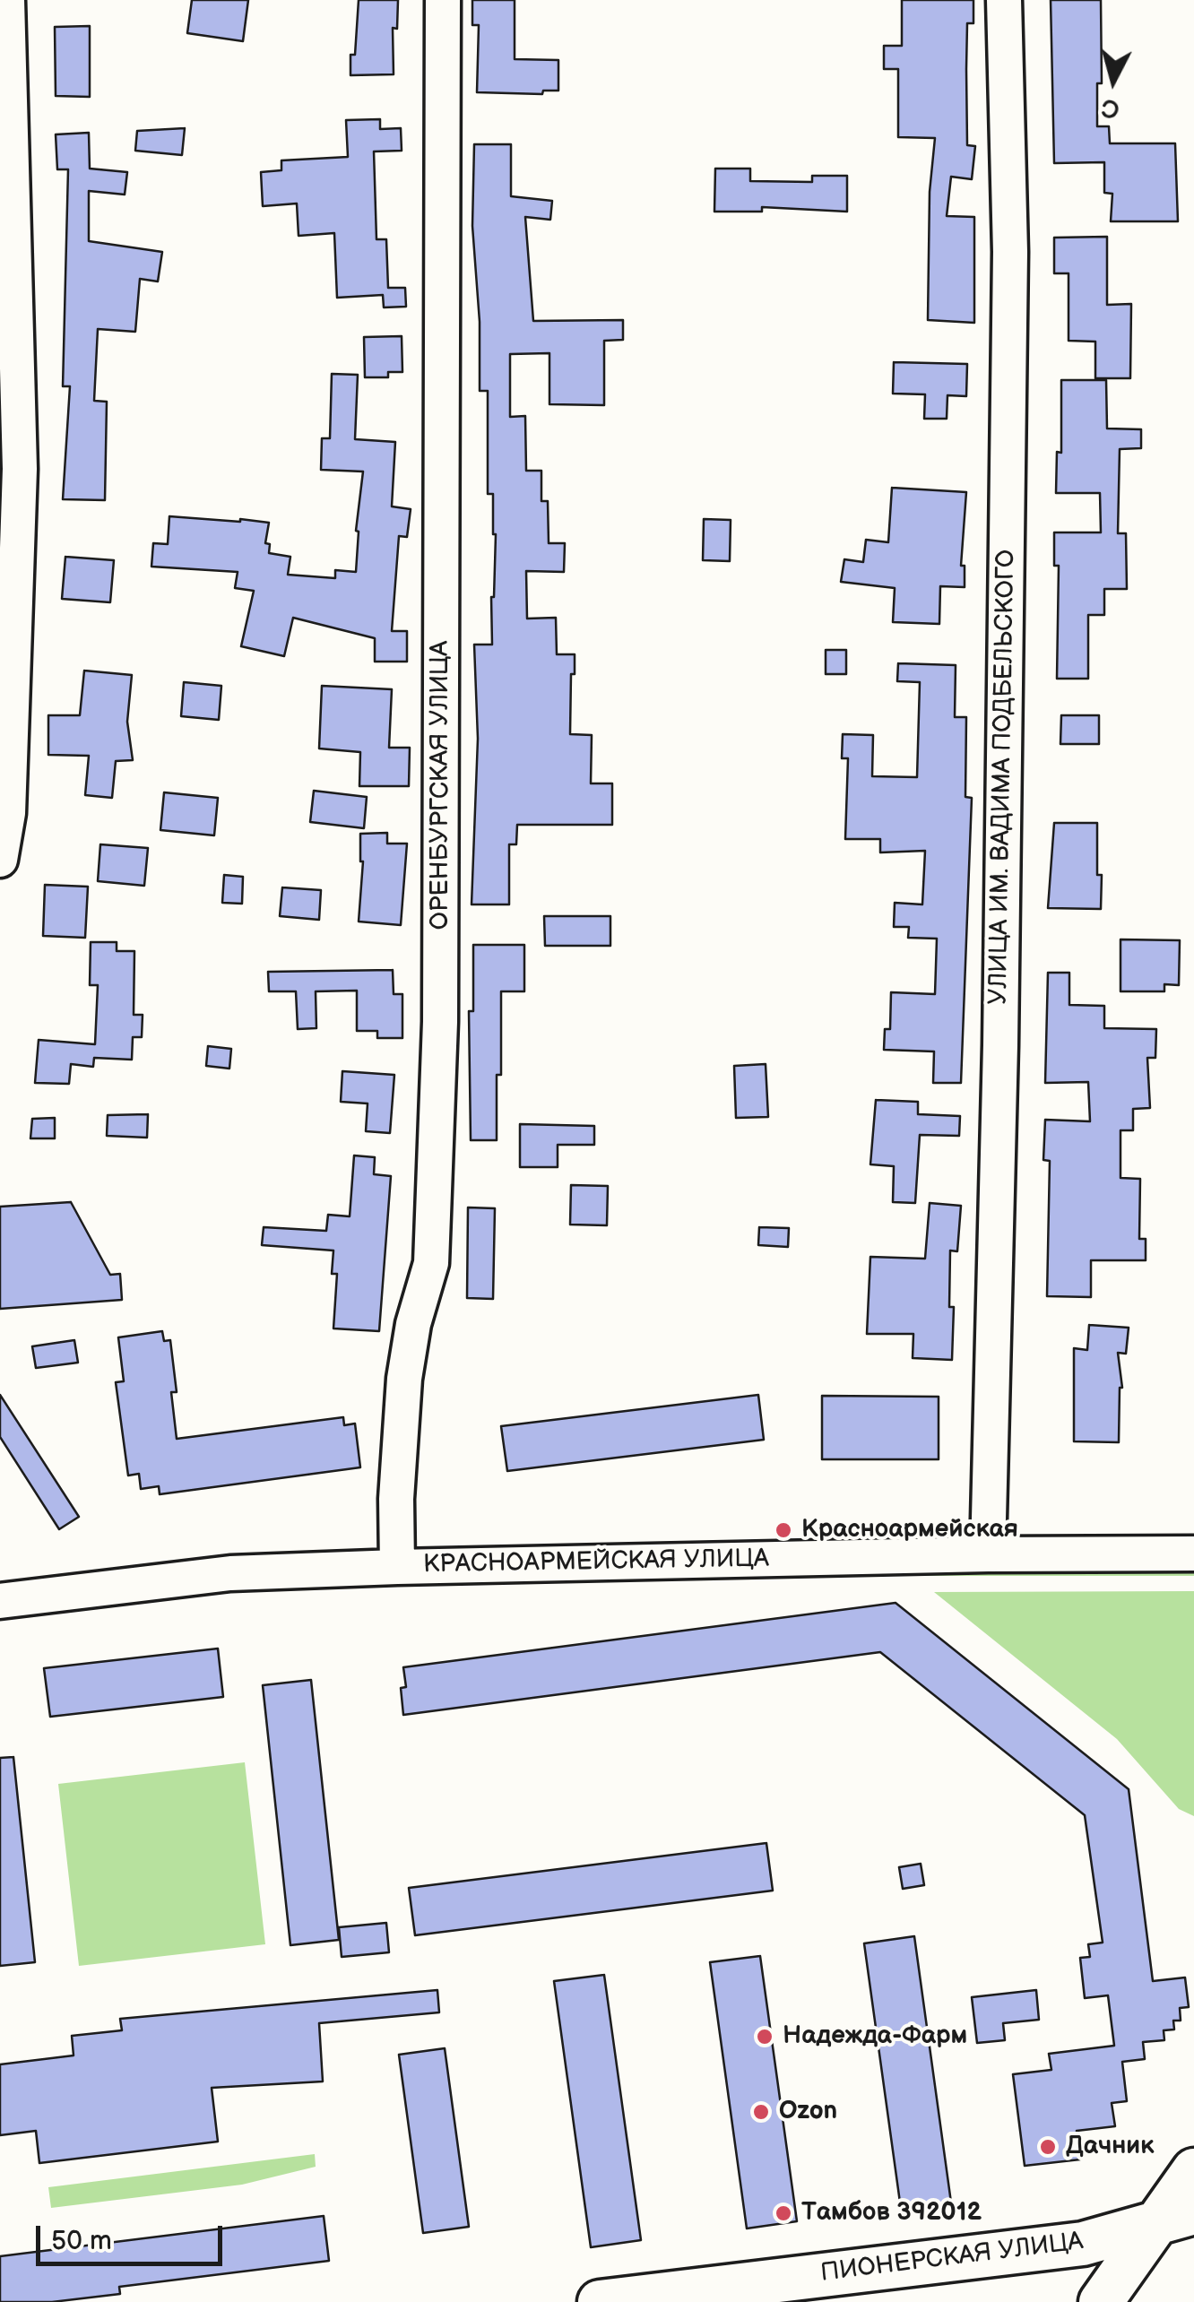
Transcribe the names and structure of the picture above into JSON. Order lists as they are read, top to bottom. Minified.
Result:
{"streets":{"main road":["ПИОНЕРСКАЯ УЛИЦА"],"street":["УЛИЦА ИМ. ВАДИМА ПОДБЕЛЬСКОГО","ОРЕНБУРГСКАЯ УЛИЦА","КРАСНОАРМЕЙСКАЯ УЛИЦА"]},"crossings":[["УЛИЦА ИМ. ВАДИМА ПОДБЕЛЬСКОГО","КРАСНОАРМЕЙСКАЯ УЛИЦА"],["ОРЕНБУРГСКАЯ УЛИЦА","КРАСНОАРМЕЙСКАЯ УЛИЦА"]],"places":["Красноармейская","Надежда-Фарм","Ozon","Дачник","Тамбов 392012"],"scale_bar":"50 m","north":"bottom"}
